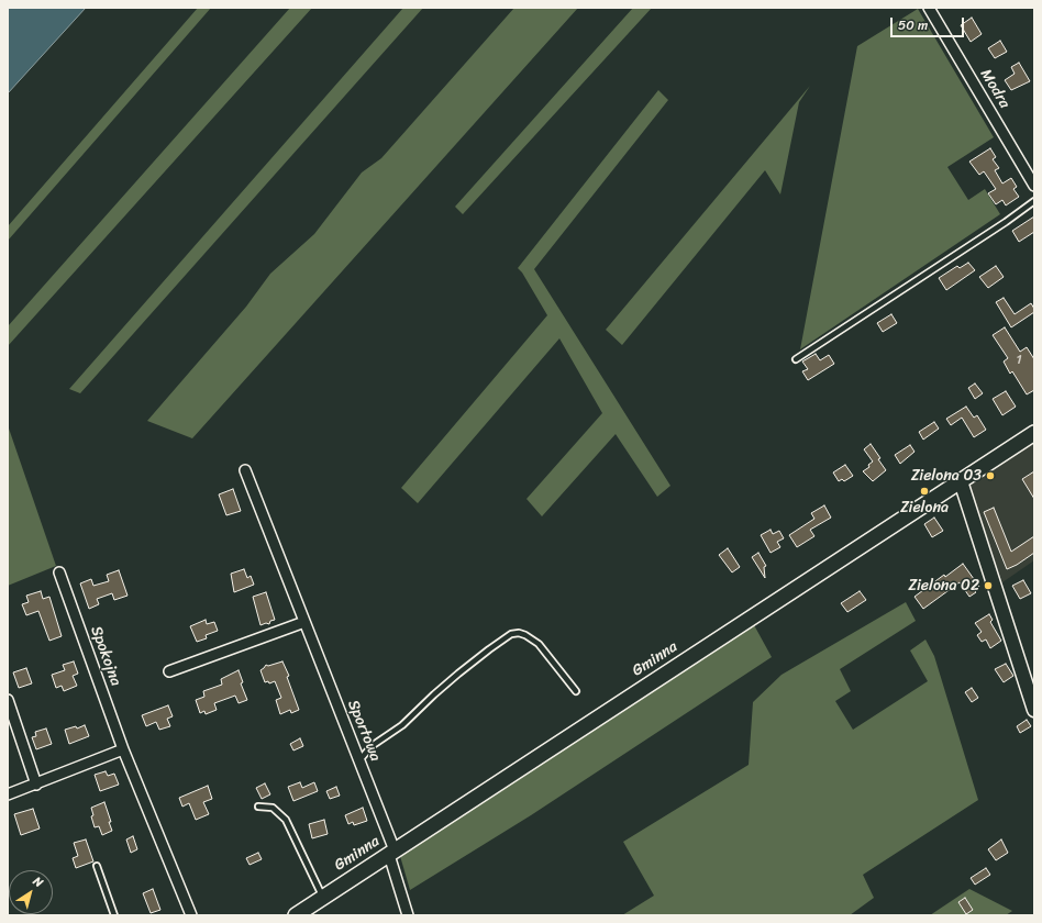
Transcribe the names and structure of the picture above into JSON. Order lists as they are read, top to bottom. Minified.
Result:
{"streets":{"main road":["Gminna"],"street":["Modra","Spokojna","Sportowa"]},"crossings":[["Gminna","Sportowa"]],"places":["Zielona 03","Zielona","Zielona 02"],"house_numbers":["1"],"scale_bar":"50 m","north":"top right"}
